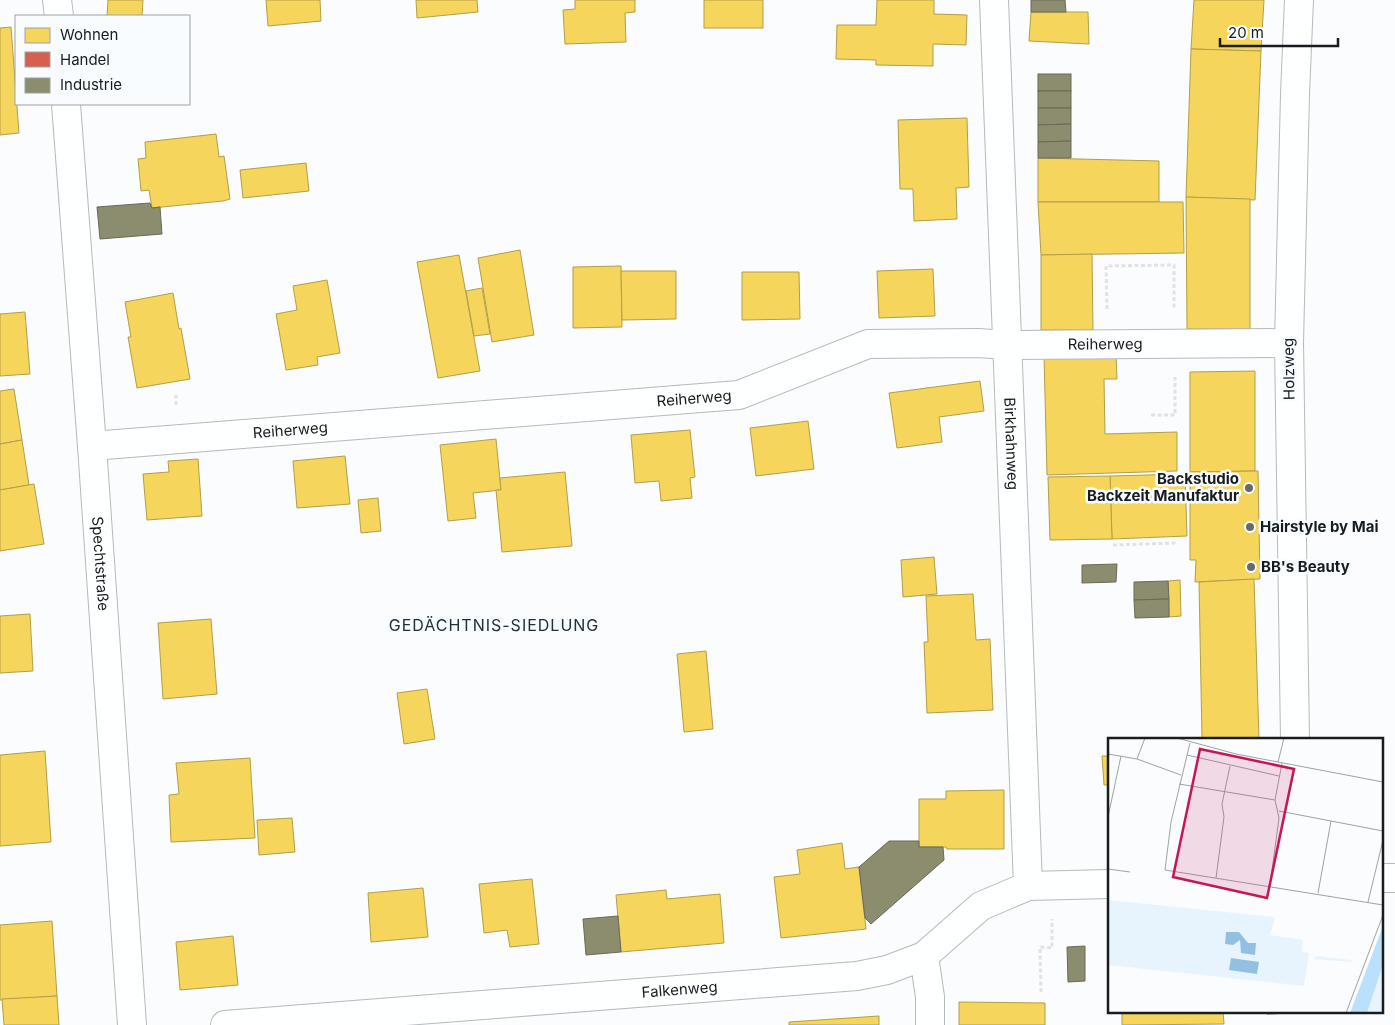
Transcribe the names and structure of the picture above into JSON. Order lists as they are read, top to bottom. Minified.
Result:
{"streets":{"street":["Reiherweg","Holzweg","Birkhahnweg","Spechtstraße","Falkenweg"]},"crossings":[["Reiherweg","Holzweg"],["Reiherweg","Birkhahnweg"],["Reiherweg","Spechtstraße"],["Birkhahnweg","Falkenweg"]],"districts":["GEDÄCHTNIS-SIEDLUNG"],"places":["Backstudio Backzeit Manufaktur","Hairstyle by Mai","BB's Beauty"],"legend":["Wohnen","Handel","Industrie"],"scale_bar":"20 m"}
